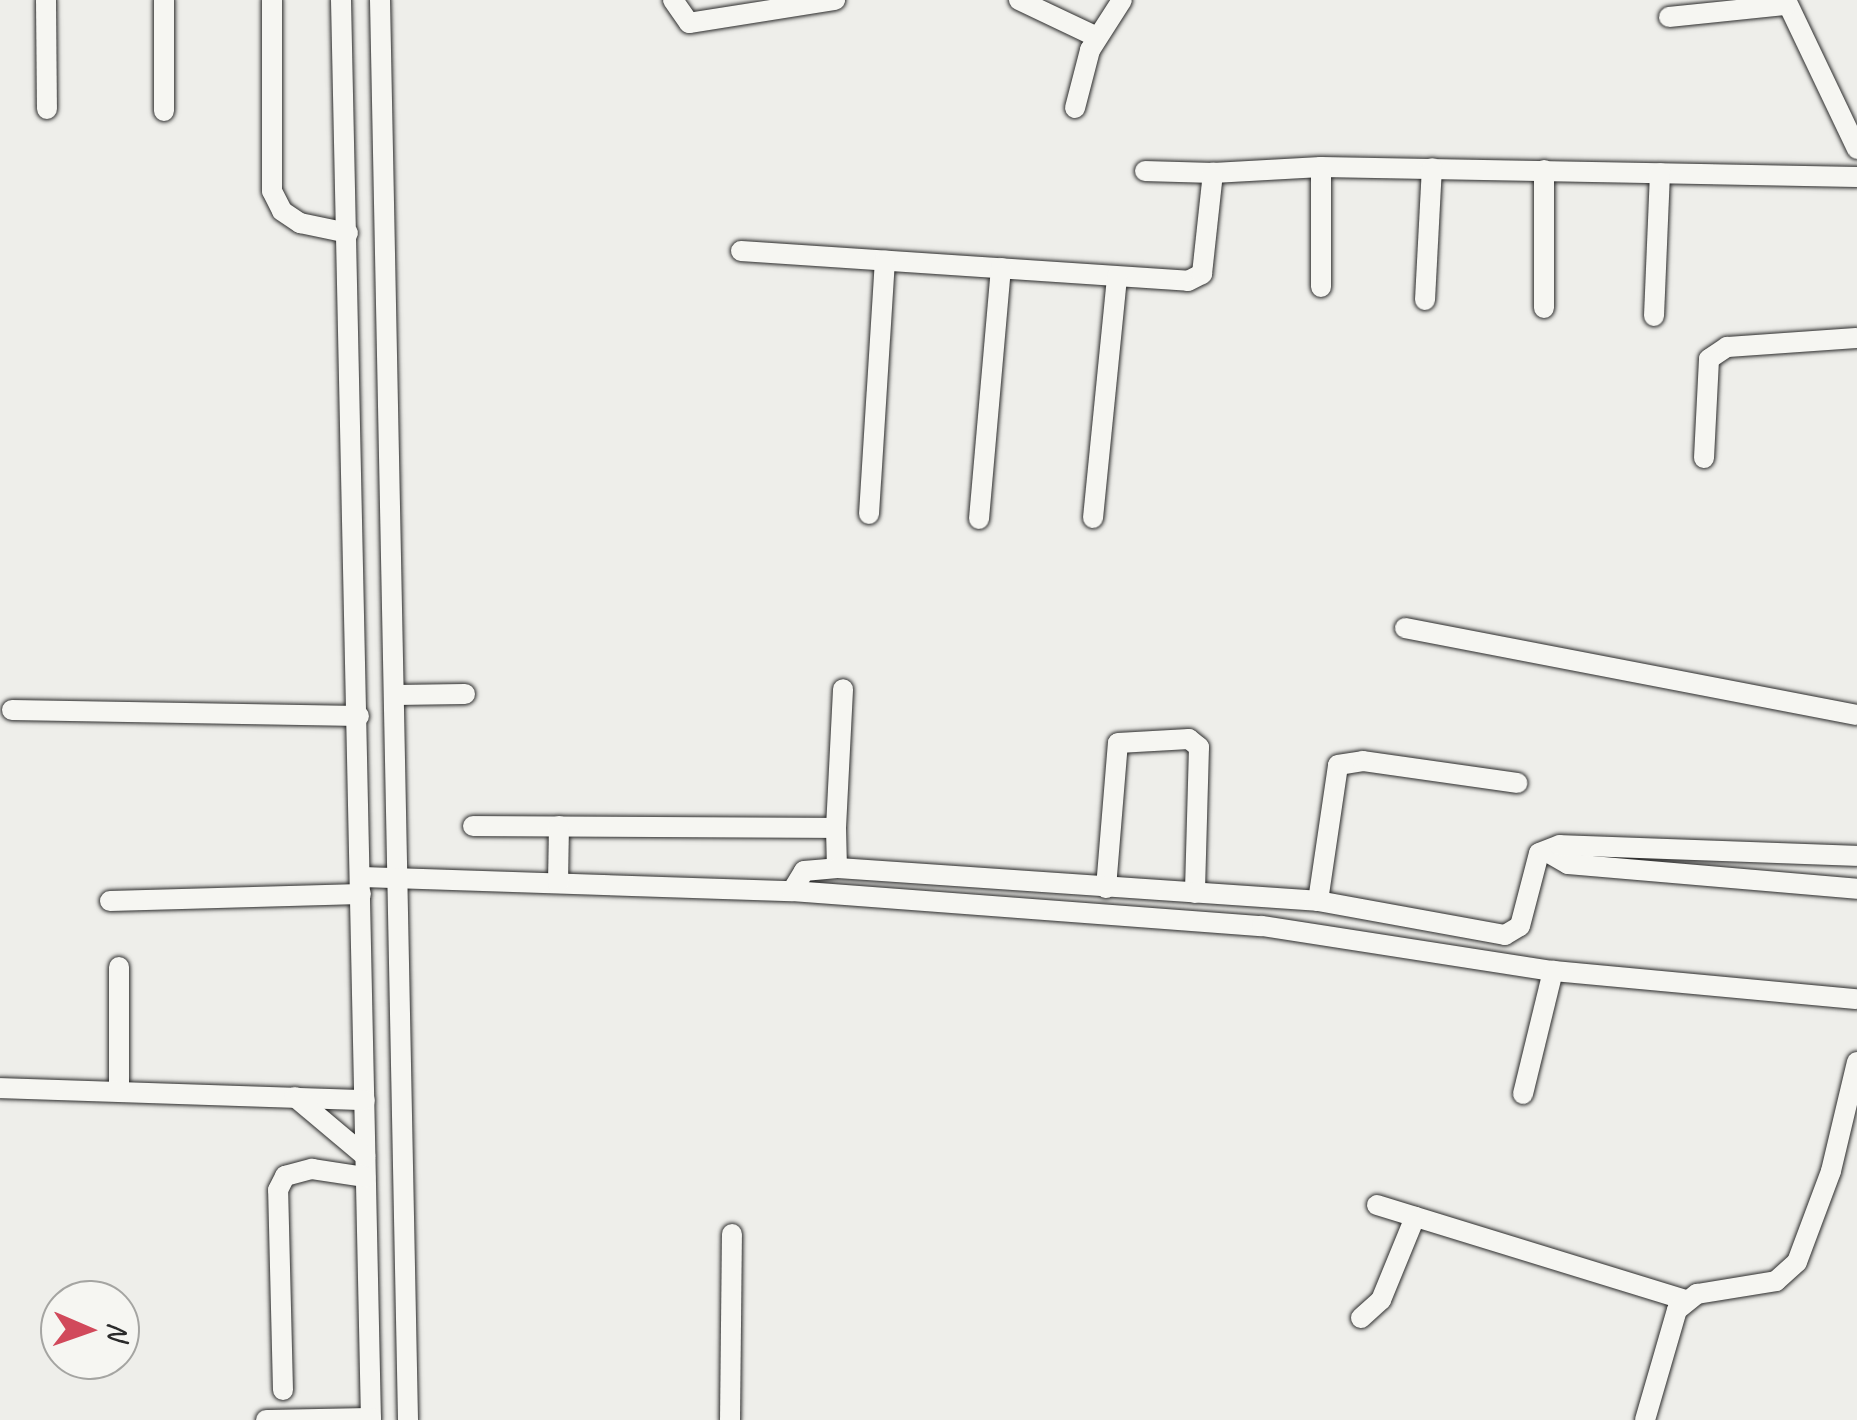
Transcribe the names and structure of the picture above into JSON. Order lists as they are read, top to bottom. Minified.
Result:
{"north":"right"}
